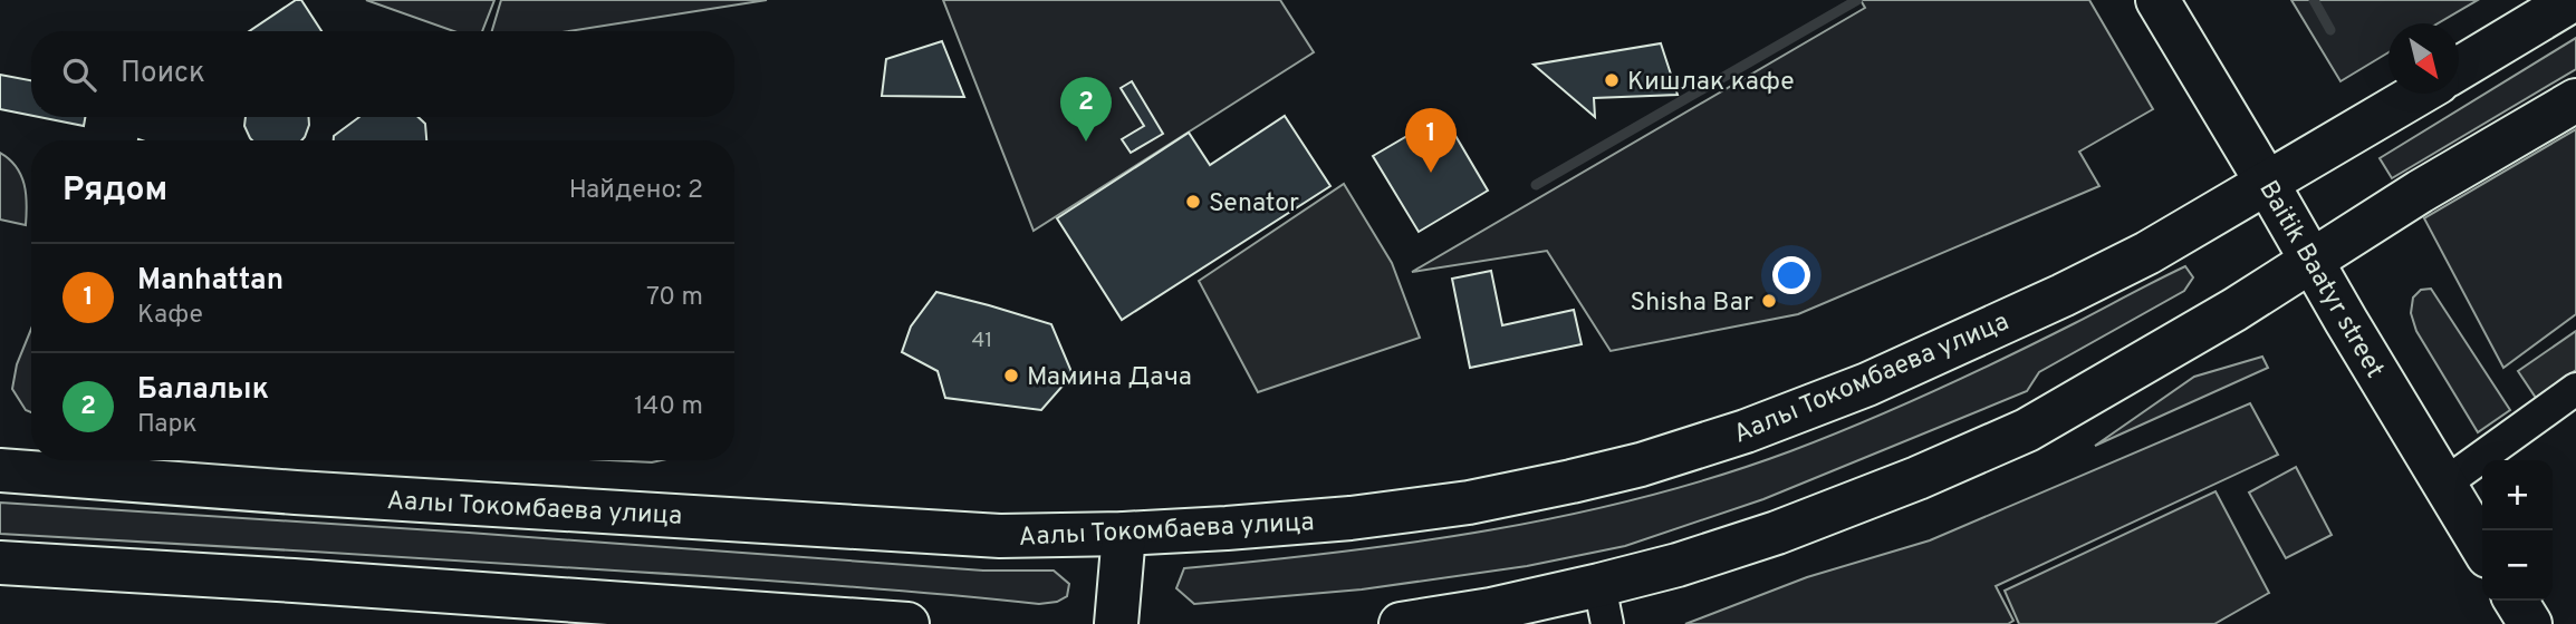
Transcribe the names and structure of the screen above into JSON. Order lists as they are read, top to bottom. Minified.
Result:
{"streets":{"main road":["Baitik Baatyr street","Аалы Токомбаева улица"]},"crossings":[["Baitik Baatyr street","Аалы Токомбаева улица"]],"places":["Кишлак кафе","Senator","Shisha Bar","Мамина Дача"],"house_numbers":["41"],"north":"bottom right","page":{"search":"Поиск","pins":["2","1"],"heading":["Рядом","Найдено: 2"],"list":[{"mark":"1","name":"Manhattan","note":"Кафе","value":"70 m"},{"mark":"2","name":"Балалык","note":"Парк","value":"140 m"}],"map_buttons":["+","−"]}}
